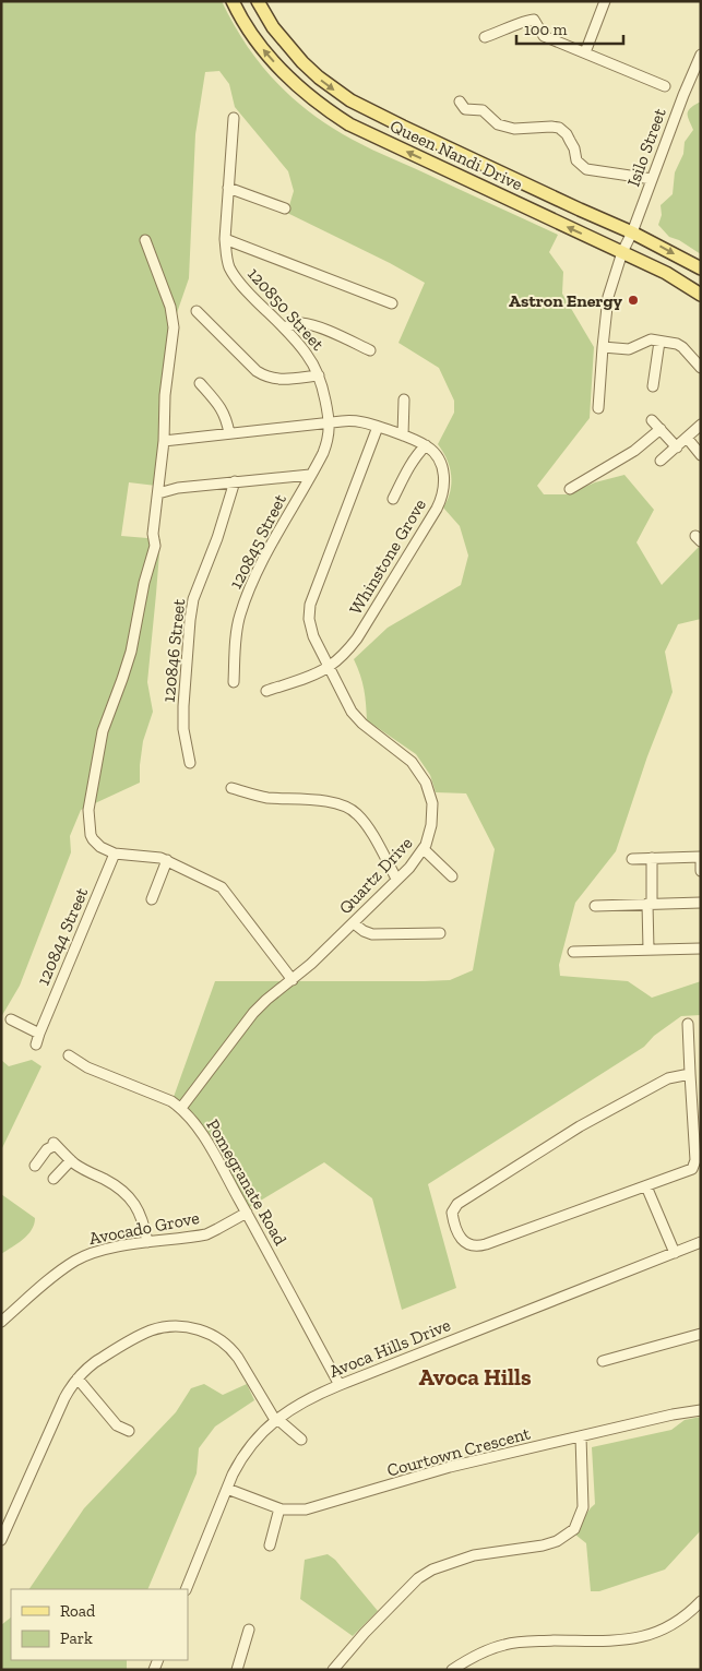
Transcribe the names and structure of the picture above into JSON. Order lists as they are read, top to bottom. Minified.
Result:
{"streets":{"main road":["Queen Nandi Drive"],"street":["Isilo Street","120850 Street","120845 Street","Whinstone Grove","120846 Street","Quartz Drive","120844 Street","Pomegranate Road","Avocado Grove","Avoca Hills Drive","Courtown Crescent"]},"crossings":[["Isilo Street","Queen Nandi Drive"],["120850 Street","120845 Street"],["Whinstone Grove","Quartz Drive"],["Quartz Drive","Pomegranate Road"],["Pomegranate Road","Avocado Grove"],["Pomegranate Road","Avoca Hills Drive"],["Avoca Hills Drive","Courtown Crescent"]],"districts":["Avoca Hills"],"places":["Astron Energy"],"legend":["Road","Park"],"scale_bar":"100 m"}
